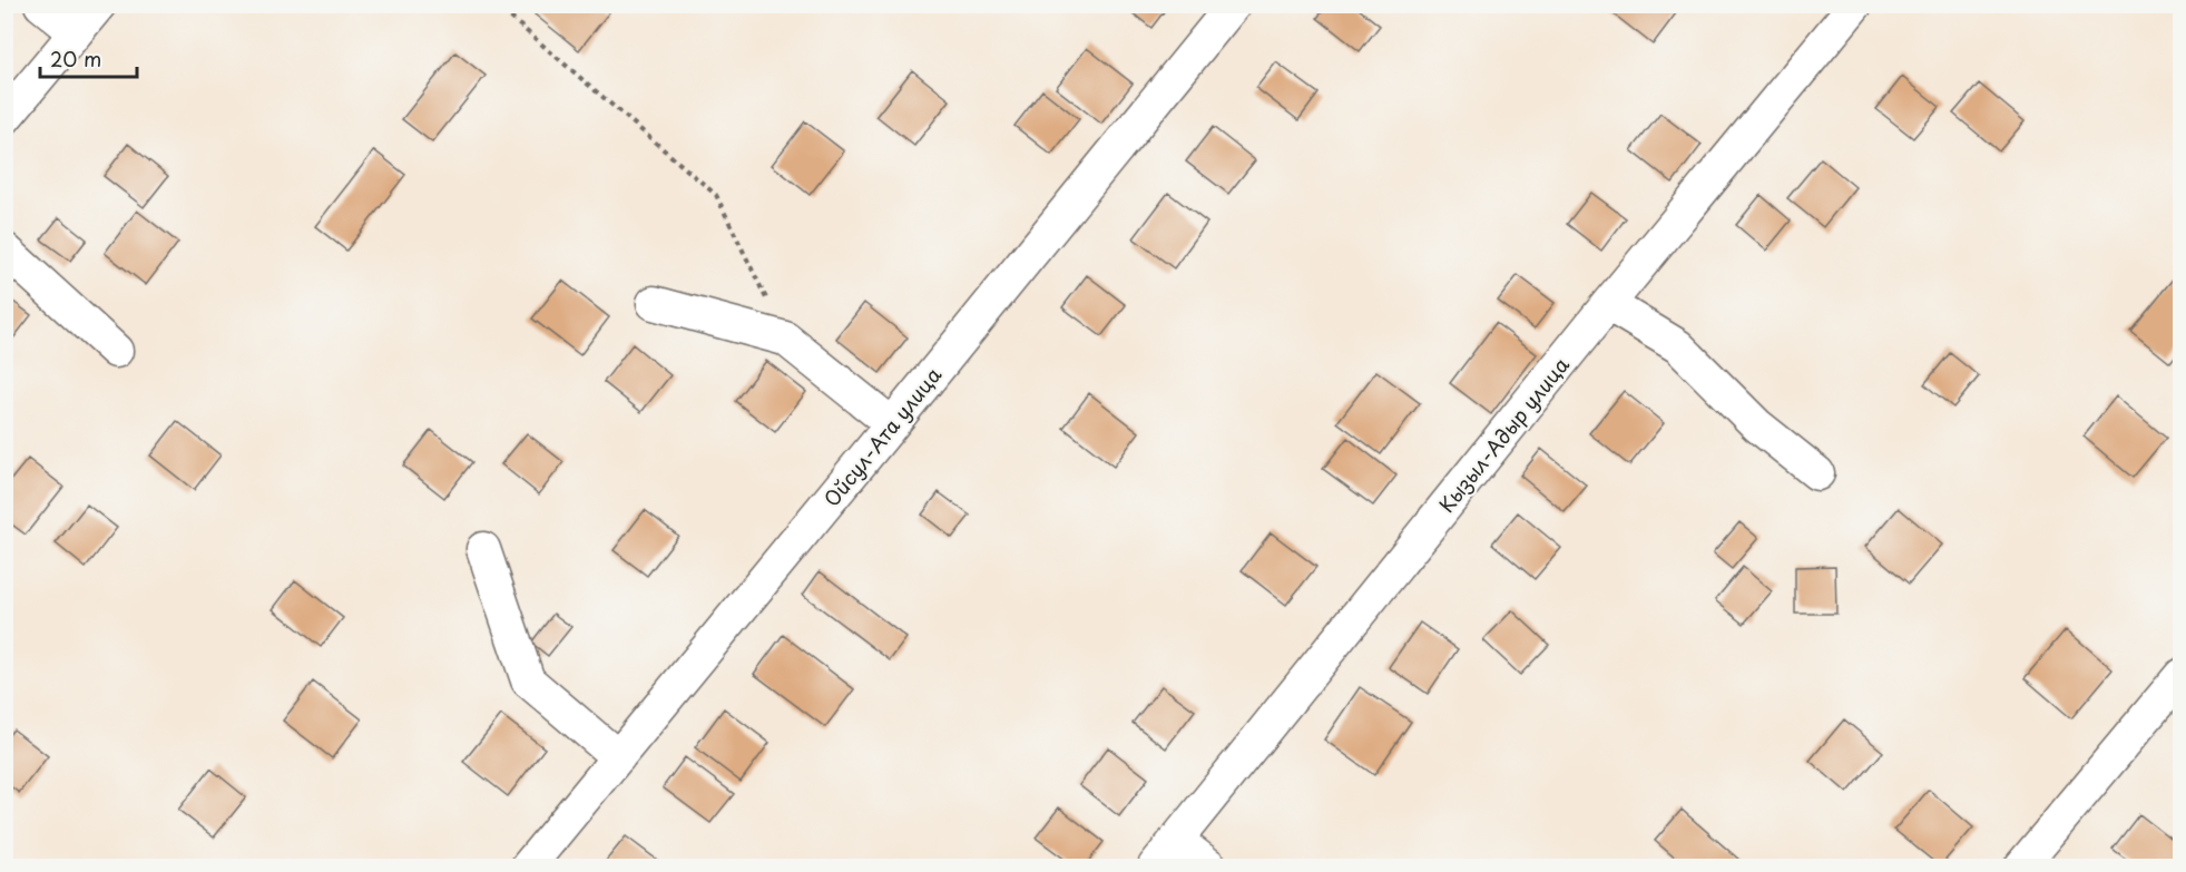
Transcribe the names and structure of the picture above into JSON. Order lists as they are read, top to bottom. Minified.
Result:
{"streets":{"street":["Кызыл-Адыр улица","Ойсул-Ата улица"]},"scale_bar":"20 m"}
